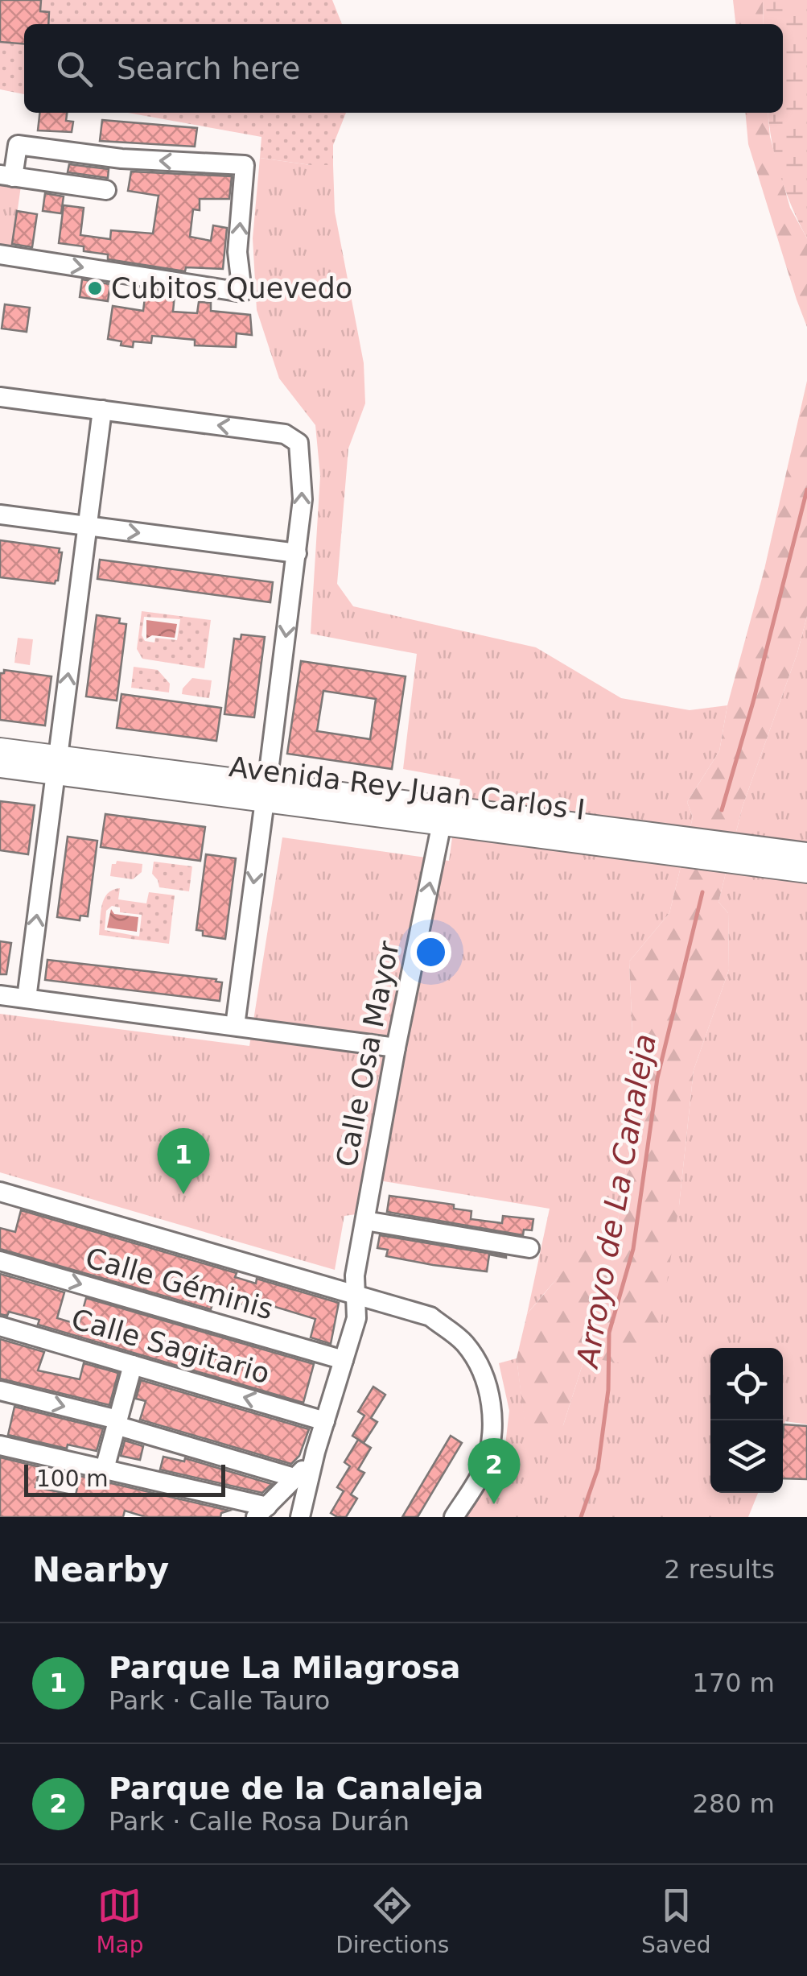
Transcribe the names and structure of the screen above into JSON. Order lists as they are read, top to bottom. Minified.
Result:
{"streets":{"main road":["Avenida Rey Juan Carlos I"],"street":["Calle Osa Mayor","Calle Géminis","Calle Sagitario"]},"crossings":[["Avenida Rey Juan Carlos I","Calle Osa Mayor"],["Calle Osa Mayor","Calle Géminis"],["Calle Osa Mayor","Calle Sagitario"]],"one_way":["Calle Osa Mayor"],"water":["Arroyo de La Canaleja"],"places":["Cubitos Quevedo"],"scale_bar":"100 m","page":{"search":"Search here","pins":["1","2"],"scale":"100 m","heading":["Nearby","2 results"],"list":[{"mark":"1","name":"Parque La Milagrosa","note":"Park · Calle Tauro","value":"170 m"},{"mark":"2","name":"Parque de la Canaleja","note":"Park · Calle Rosa Durán","value":"280 m"}],"nav":["Map","Directions","Saved"]}}
